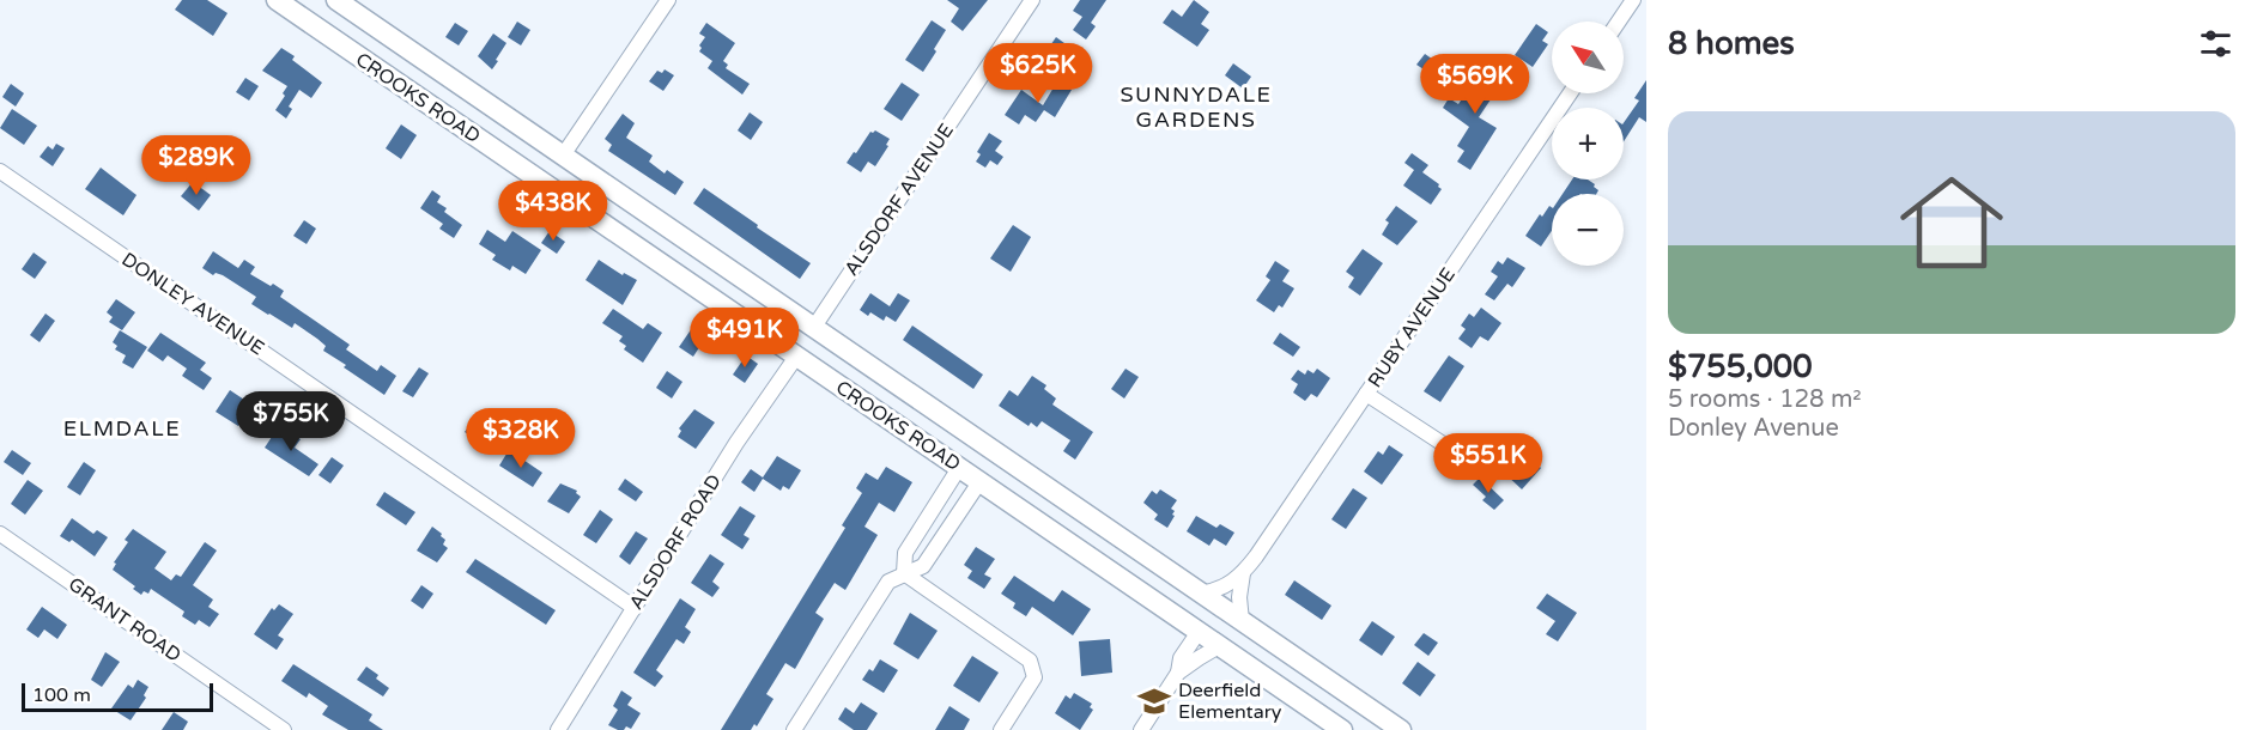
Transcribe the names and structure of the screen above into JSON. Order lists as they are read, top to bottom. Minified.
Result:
{"streets":{"main road":["CROOKS ROAD"],"street":["ALSDORF AVENUE","DONLEY AVENUE","RUBY AVENUE","ALSDORF ROAD","GRANT ROAD"]},"crossings":[["CROOKS ROAD","ALSDORF AVENUE"],["CROOKS ROAD","RUBY AVENUE"],["CROOKS ROAD","ALSDORF ROAD"],["DONLEY AVENUE","ALSDORF ROAD"]],"districts":["SUNNYDALE GARDENS","ELMDALE"],"places":{"school or university":["Deerfield Elementary"]},"scale_bar":"100 m","north":"top left","page":{"heading":"8 homes","map_buttons":["+","−"],"price":["$625K","$569K","$289K","$438K","$491K","$755K","$328K","$551K"],"list":[{"name":"$755,000","note":"5 rooms · 128 m² · Donley Avenue"}],"scale":"100 m"}}
